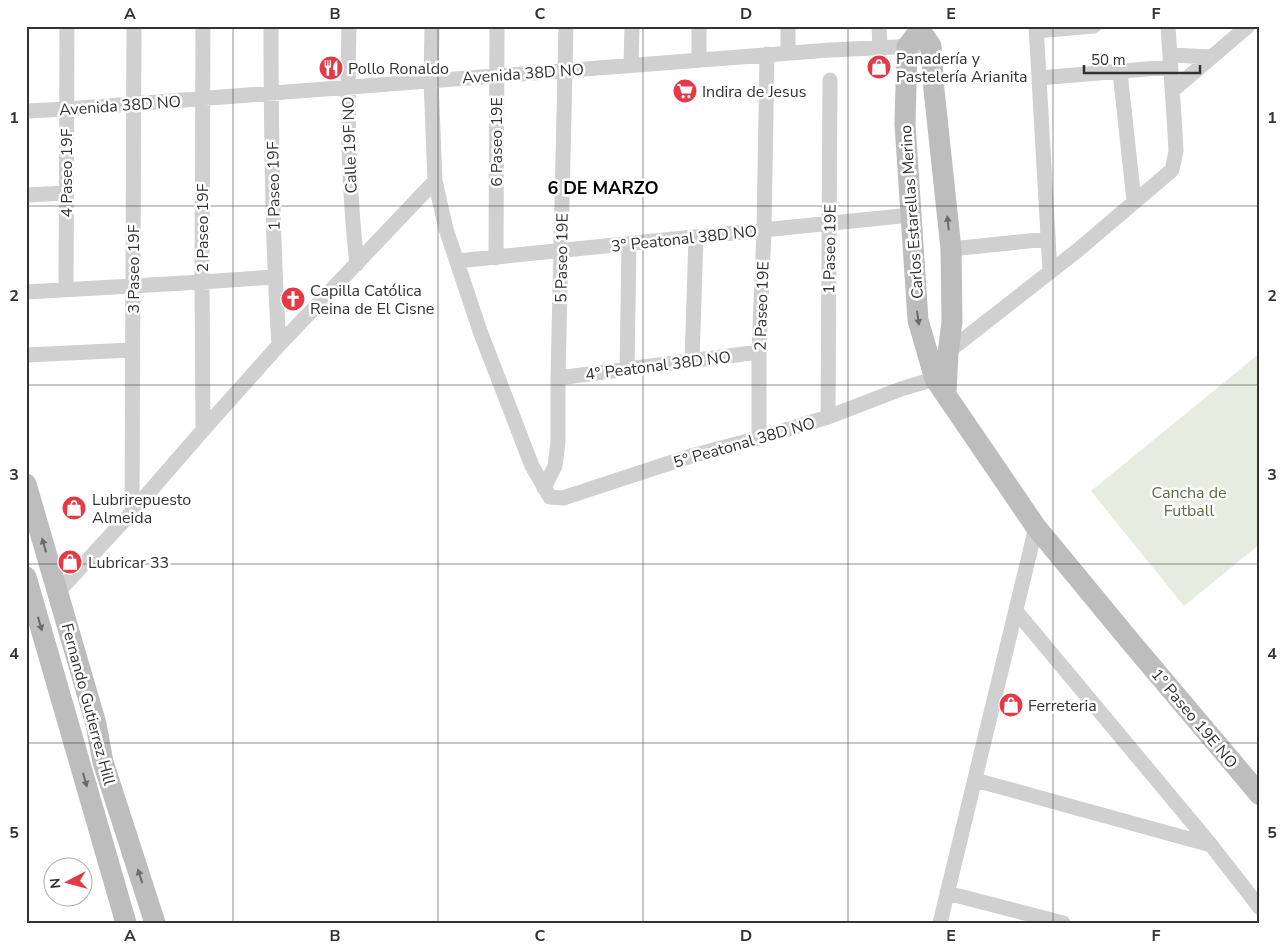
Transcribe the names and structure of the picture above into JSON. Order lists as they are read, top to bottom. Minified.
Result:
{"streets":{"street":["Avenida 38D NO","6 Paseo 19E","Calle 19F NO","4 Paseo 19F","1 Paseo 19F","Carlos Estarellas Merino","2 Paseo 19F","3° Peatonal 38D NO","1 Paseo 19E","5 Paseo 19E","3 Paseo 19F","2 Paseo 19E","4° Peatonal 38D NO","5° Peatonal 38D NO","Fernando Gutierrez Hill","1° Paseo 19E NO"]},"crossings":[["Avenida 38D NO","6 Paseo 19E"],["Avenida 38D NO","Calle 19F NO"],["Avenida 38D NO","4 Paseo 19F"],["Avenida 38D NO","1 Paseo 19F"],["Avenida 38D NO","Carlos Estarellas Merino"],["Avenida 38D NO","2 Paseo 19F"],["Avenida 38D NO","5 Paseo 19E"],["Avenida 38D NO","3 Paseo 19F"],["Avenida 38D NO","2 Paseo 19E"],["6 Paseo 19E","3° Peatonal 38D NO"],["Carlos Estarellas Merino","3° Peatonal 38D NO"],["Carlos Estarellas Merino","5° Peatonal 38D NO"],["Carlos Estarellas Merino","1° Paseo 19E NO"],["3° Peatonal 38D NO","1 Paseo 19E"],["3° Peatonal 38D NO","5 Paseo 19E"],["3° Peatonal 38D NO","2 Paseo 19E"],["1 Paseo 19E","5° Peatonal 38D NO"],["5 Paseo 19E","4° Peatonal 38D NO"],["5 Paseo 19E","5° Peatonal 38D NO"],["2 Paseo 19E","4° Peatonal 38D NO"],["2 Paseo 19E","5° Peatonal 38D NO"]],"districts":["6 DE MARZO"],"parks":["Cancha de Futball"],"places":{"shop":["Panadería y Pastelería Arianita","Lubrirepuesto Almeida","Lubricar 33","Ferreteria"],"restaurant":["Pollo Ronaldo"],"supermarket":["Indira de Jesus"],"church":["Capilla Católica Reina de El Cisne"]},"scale_bar":"50 m","north":"left","grid":{"columns":["A","B","C","D","E","F"],"rows":["1","2","3","4","5"]}}
